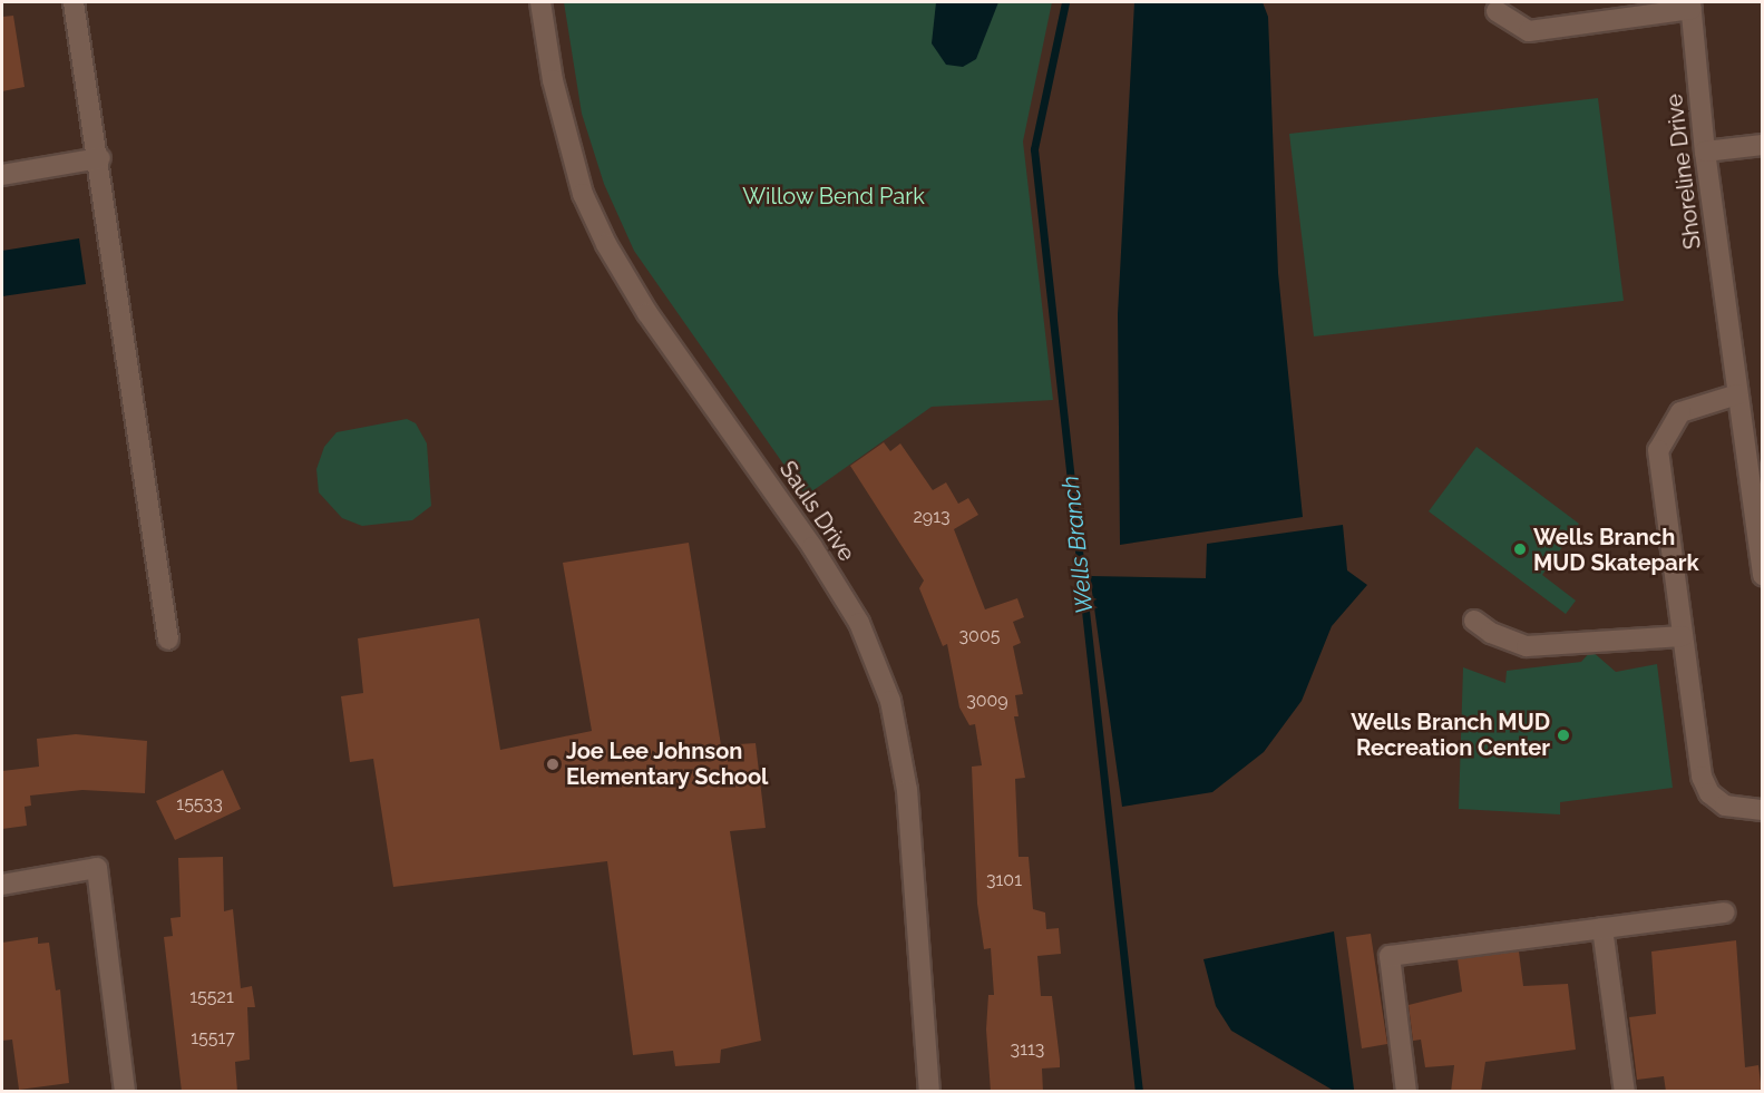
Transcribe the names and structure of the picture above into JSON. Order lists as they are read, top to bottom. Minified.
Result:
{"streets":{"street":["Shoreline Drive","Sauls Drive"]},"water":["Wells Branch"],"parks":["Willow Bend Park"],"places":["Wells Branch MUD Skatepark","Wells Branch MUD Recreation Center","Joe Lee Johnson Elementary School"],"house_numbers":["2913","3005","3009","15533","3101","15521","15517","3113"]}
